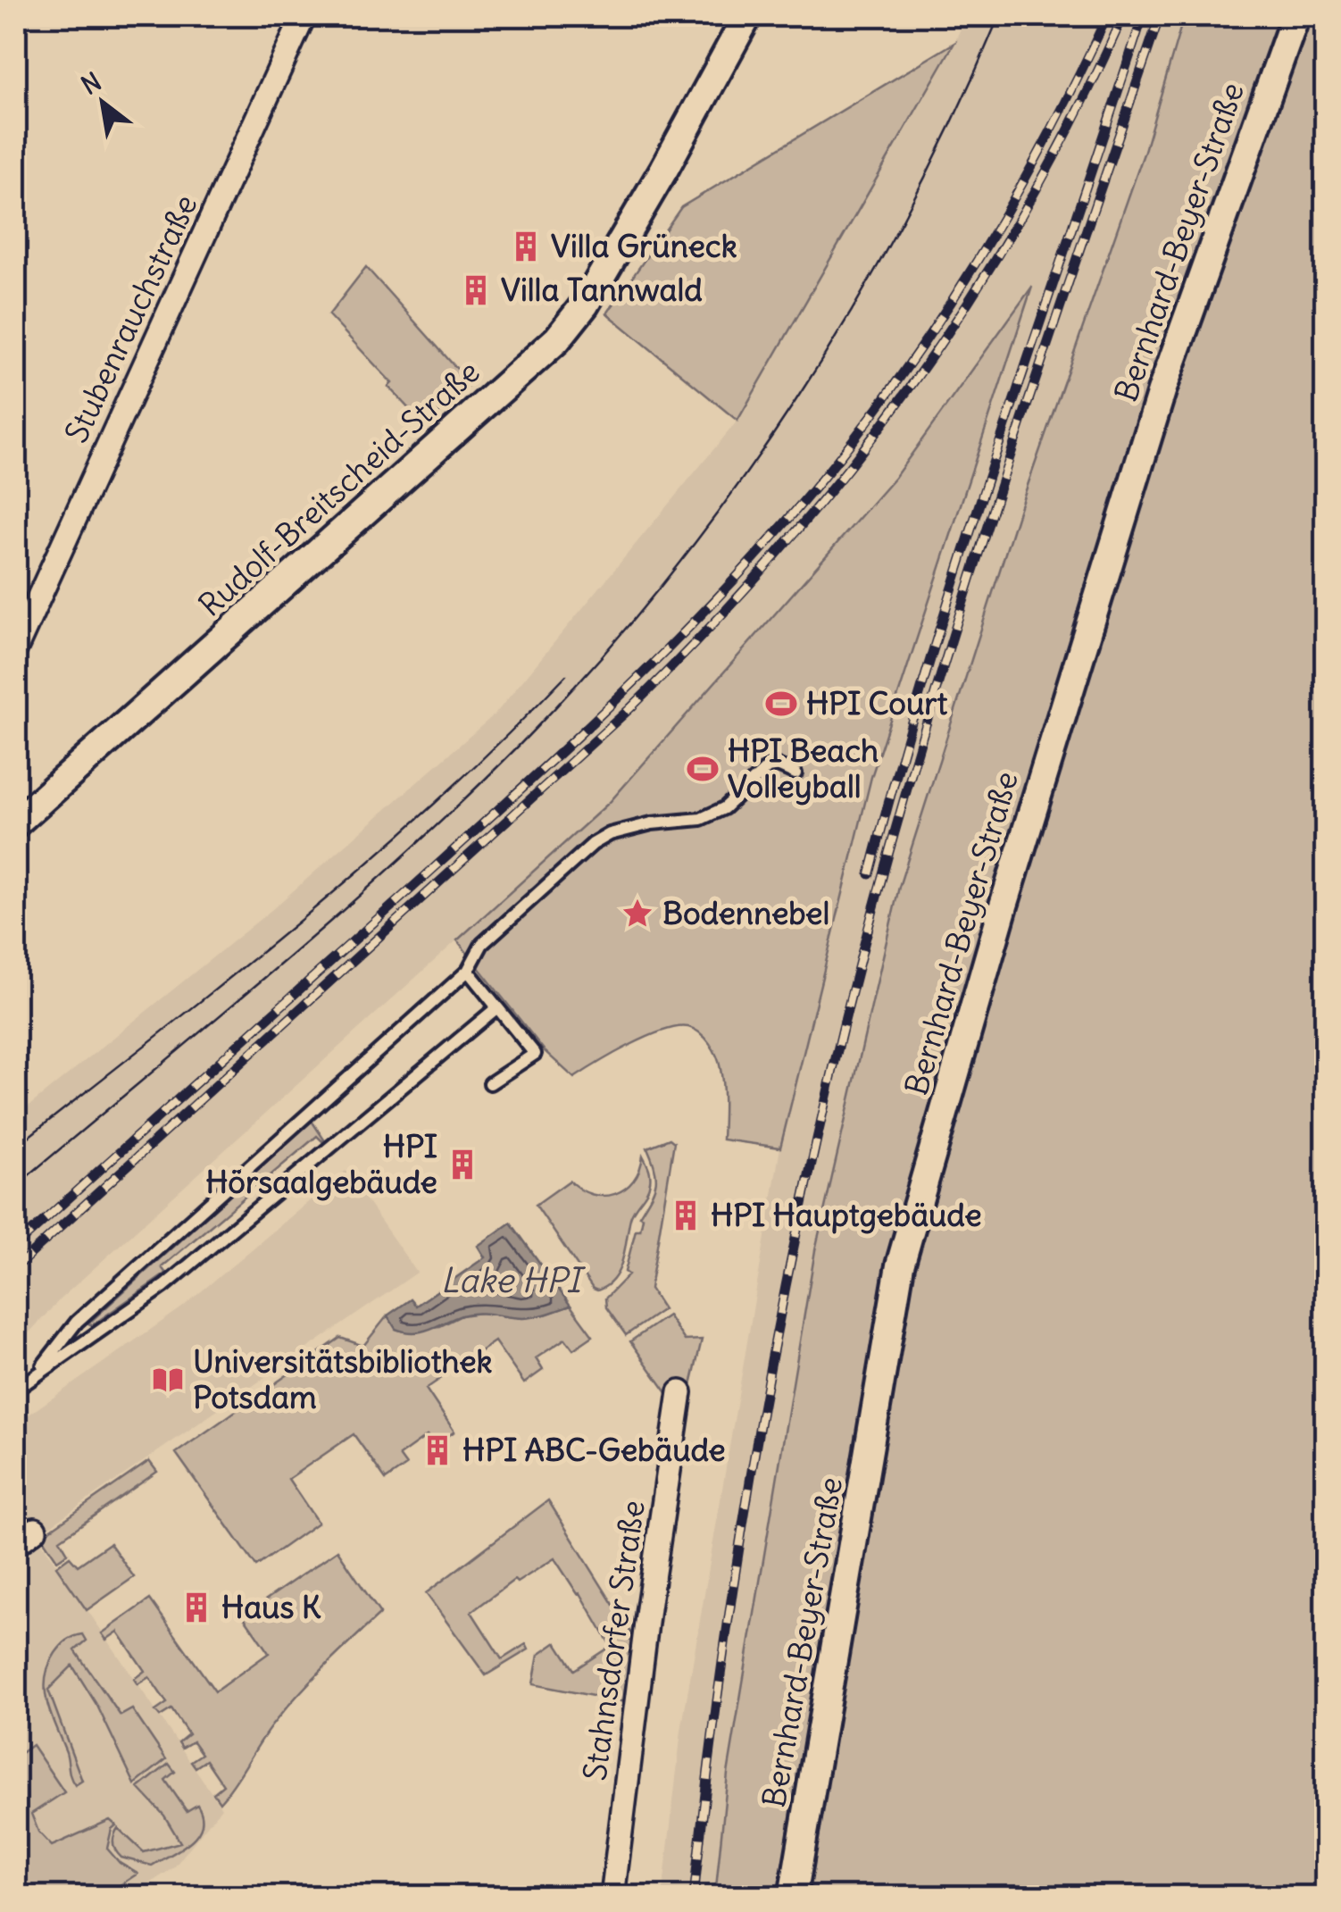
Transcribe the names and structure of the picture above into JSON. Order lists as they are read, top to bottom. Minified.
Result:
{"streets":{"street":["Bernhard-Beyer-Straße","Stubenrauchstraße","Rudolf-Breitscheid-Straße","Stahnsdorfer Straße"]},"water":["Lake HPI"],"places":{"building":["Villa Grüneck","Villa Tannwald","HPI Hörsaalgebäude","HPI Hauptgebäude","HPI ABC-Gebäude","Haus K"],"sports":["HPI Court","HPI Beach Volleyball"],"place":["Bodennebel"],"library":["Universitätsbibliothek Potsdam"]},"north":"top left"}
